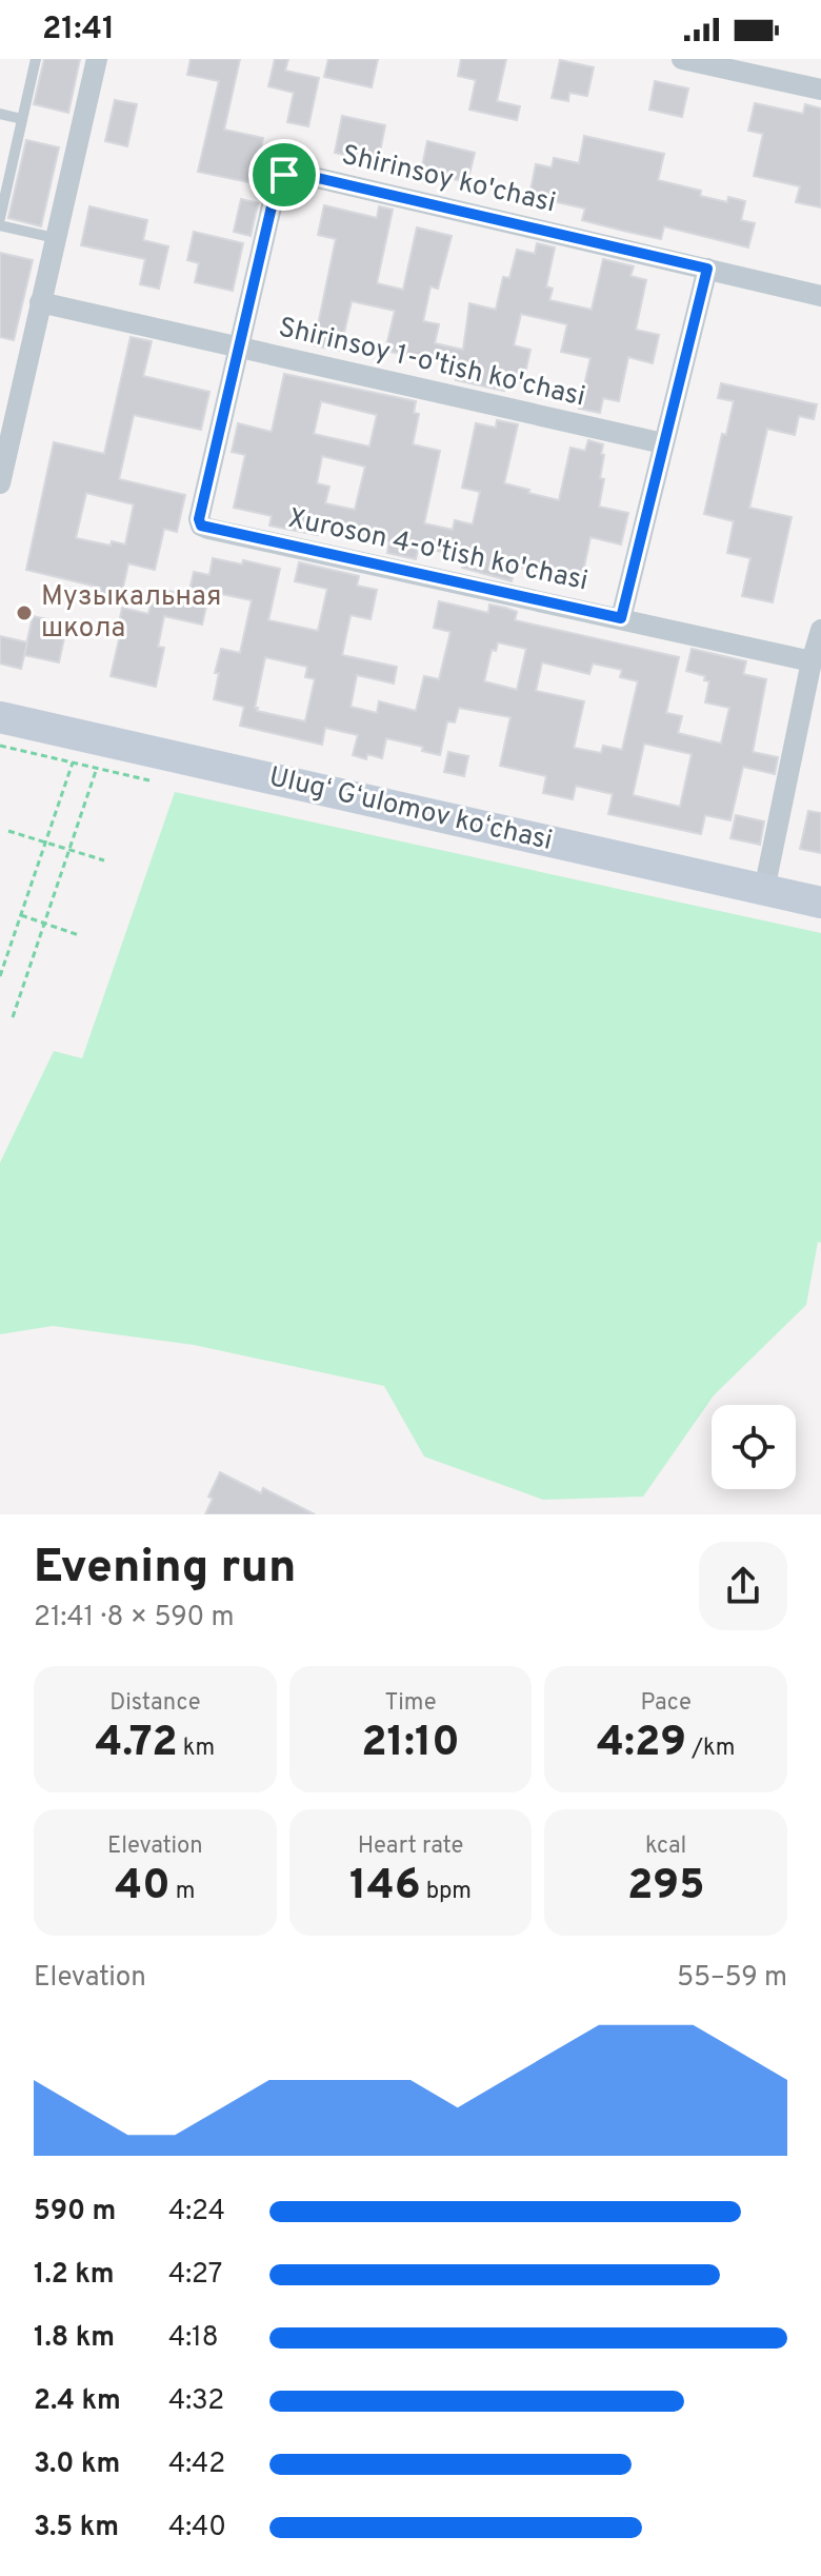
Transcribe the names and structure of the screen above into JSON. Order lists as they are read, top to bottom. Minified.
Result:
{"streets":{"main road":["Ulugʻ Gʻulomov koʻchasi"],"street":["Shirinsoy ko'chasi","Shirinsoy 1-o'tish ko'chasi","Xuroson 4-o'tish ko'chasi"]},"crossings":[["Shirinsoy ko'chasi","Shirinsoy 1-o'tish ko'chasi"],["Shirinsoy ko'chasi","Xuroson 4-o'tish ko'chasi"]],"places":["Музыкальная школа"],"page":{"status":"21:41","heading":["Evening run","21:41 · 8 × 590 m"],"stats":[["Distance","4.72 km"],["Time","21:10"],["Pace","4:29 /km"],["Elevation","40 m"],["Heart rate","146 bpm"],["kcal","295"]],"chart":["Elevation","55–59 m"],"list":[{"name":"590 m","note":"4:24"},{"name":"1.2 km","note":"4:27"},{"name":"1.8 km","note":"4:18"},{"name":"2.4 km","note":"4:32"},{"name":"3.0 km","note":"4:42"},{"name":"3.5 km","note":"4:40"}]}}
